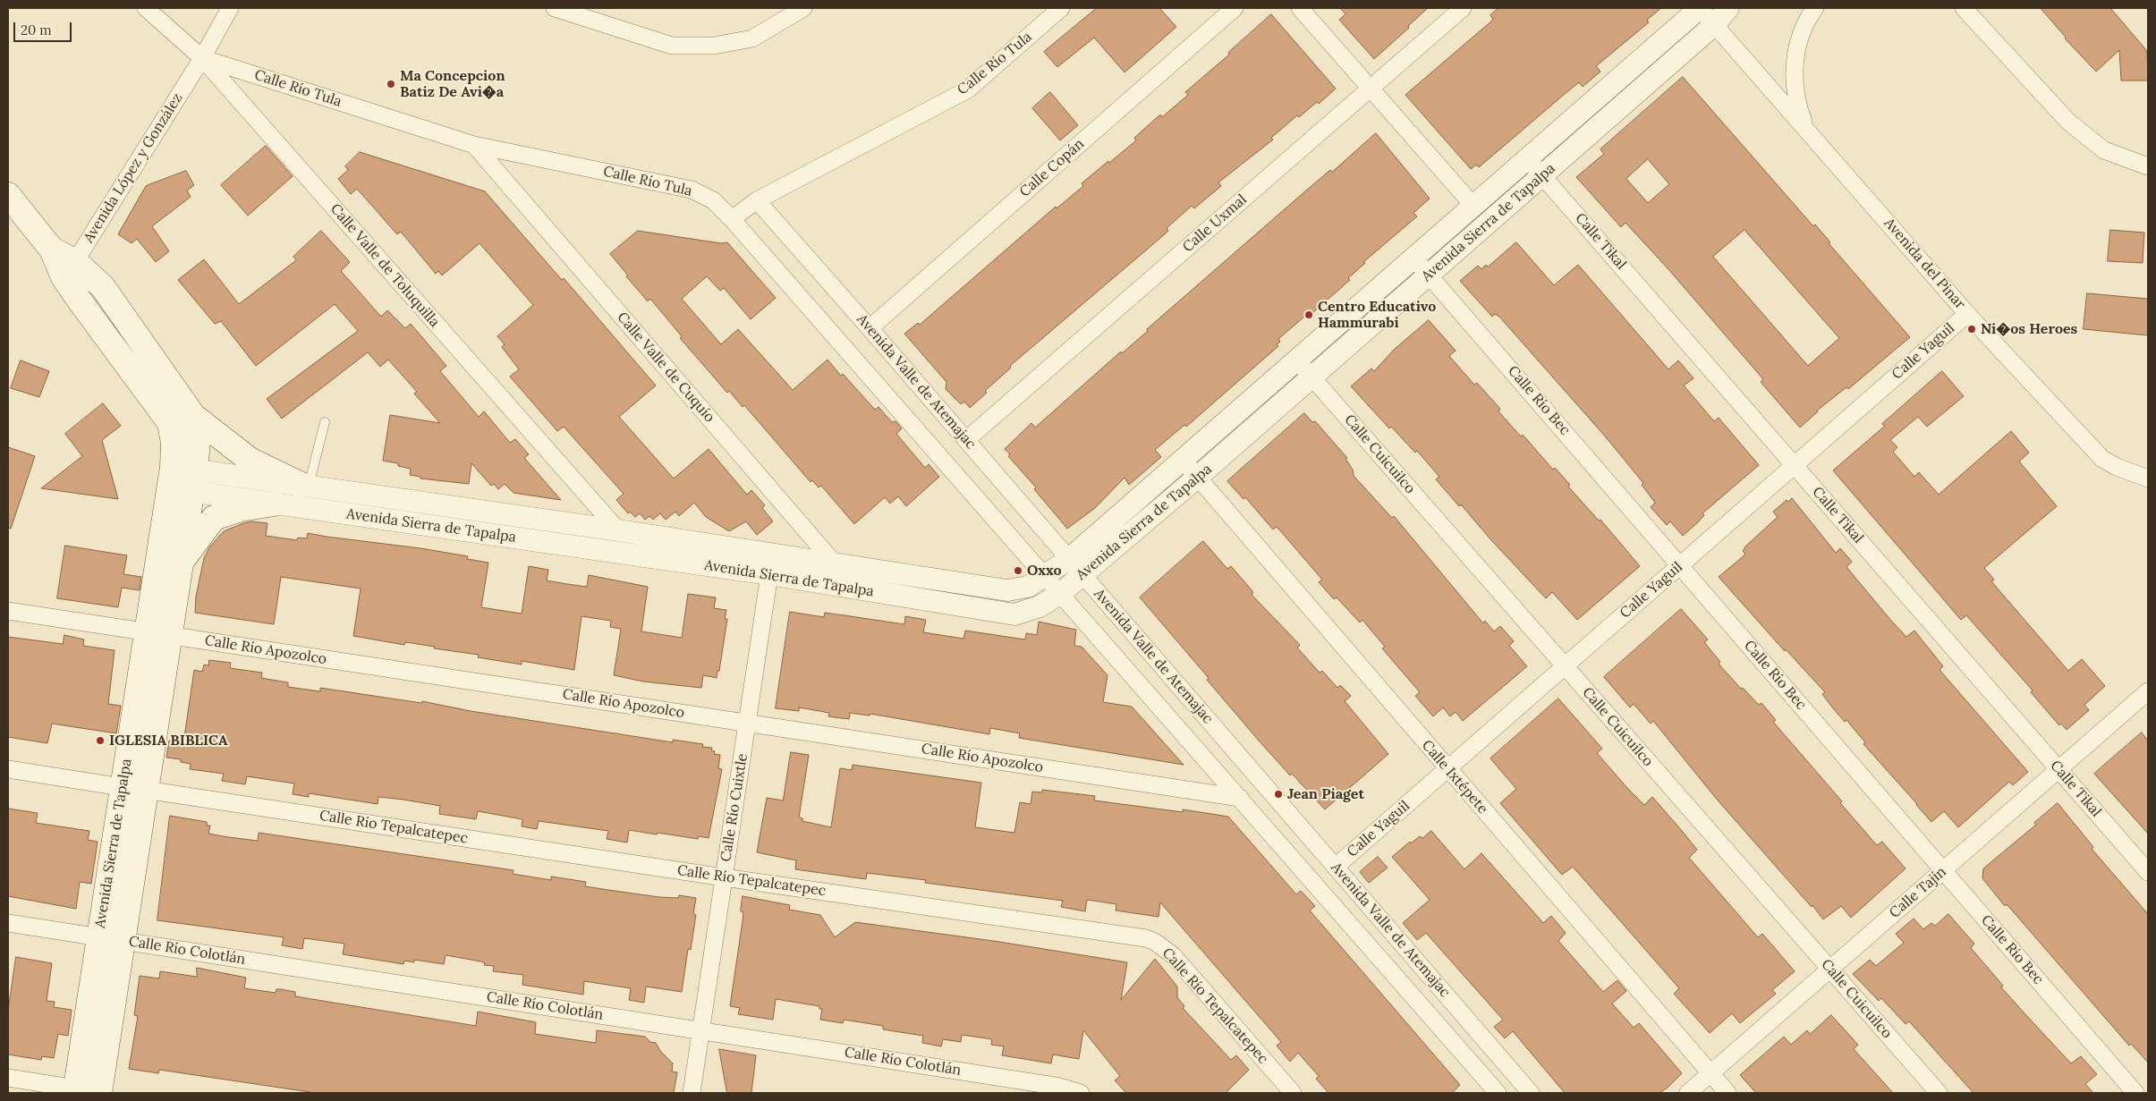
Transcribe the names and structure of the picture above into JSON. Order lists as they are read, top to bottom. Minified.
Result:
{"streets":{"main road":["Avenida Sierra de Tapalpa"],"street":["Calle Río Tula","Avenida López y González","Calle Copán","Calle Uxmal","Calle Tikal","Avenida del Pinar","Calle Valle de Toluquilla","Calle Yaguil","Calle Valle de Cuquío","Avenida Valle de Atemajac","Calle Río Bec","Calle Cuicuilco","Calle Río Apozolco","Calle Ixtépete","Calle Río Cuixtle","Calle Río Tepalcatepec","Calle Tajín","Calle Río Colotlán"]},"crossings":[["Calle Río Tula","Avenida López y González"],["Calle Río Tula","Calle Valle de Toluquilla"],["Calle Río Tula","Calle Valle de Cuquío"],["Calle Río Tula","Avenida Valle de Atemajac"],["Avenida López y González","Avenida Sierra de Tapalpa"],["Avenida López y González","Calle Valle de Toluquilla"],["Calle Copán","Avenida Valle de Atemajac"],["Avenida Sierra de Tapalpa","Calle Tikal"],["Avenida Sierra de Tapalpa","Avenida del Pinar"],["Avenida Sierra de Tapalpa","Calle Valle de Toluquilla"],["Avenida Sierra de Tapalpa","Calle Valle de Cuquío"],["Avenida Sierra de Tapalpa","Avenida Valle de Atemajac"],["Avenida Sierra de Tapalpa","Calle Río Bec"],["Avenida Sierra de Tapalpa","Calle Cuicuilco"],["Avenida Sierra de Tapalpa","Calle Río Apozolco"],["Avenida Sierra de Tapalpa","Calle Ixtépete"],["Avenida Sierra de Tapalpa","Calle Río Cuixtle"],["Avenida Sierra de Tapalpa","Calle Río Tepalcatepec"],["Avenida Sierra de Tapalpa","Calle Río Colotlán"],["Calle Uxmal","Avenida Valle de Atemajac"],["Calle Tikal","Calle Yaguil"],["Calle Tikal","Calle Tajín"],["Avenida del Pinar","Calle Yaguil"],["Calle Yaguil","Avenida Valle de Atemajac"],["Calle Yaguil","Calle Río Bec"],["Calle Yaguil","Calle Cuicuilco"],["Calle Yaguil","Calle Ixtépete"],["Avenida Valle de Atemajac","Calle Río Apozolco"],["Calle Río Bec","Calle Tajín"],["Calle Cuicuilco","Calle Tajín"],["Calle Río Apozolco","Calle Río Cuixtle"],["Calle Ixtépete","Calle Tajín"],["Calle Río Cuixtle","Calle Río Tepalcatepec"],["Calle Río Cuixtle","Calle Río Colotlán"]],"places":["Ma Concepcion Batiz De Avi�a","Centro Educativo Hammurabi","Ni�os Heroes","Oxxo","IGLESIA BIBLICA","Jean Piaget"],"scale_bar":"20 m"}
